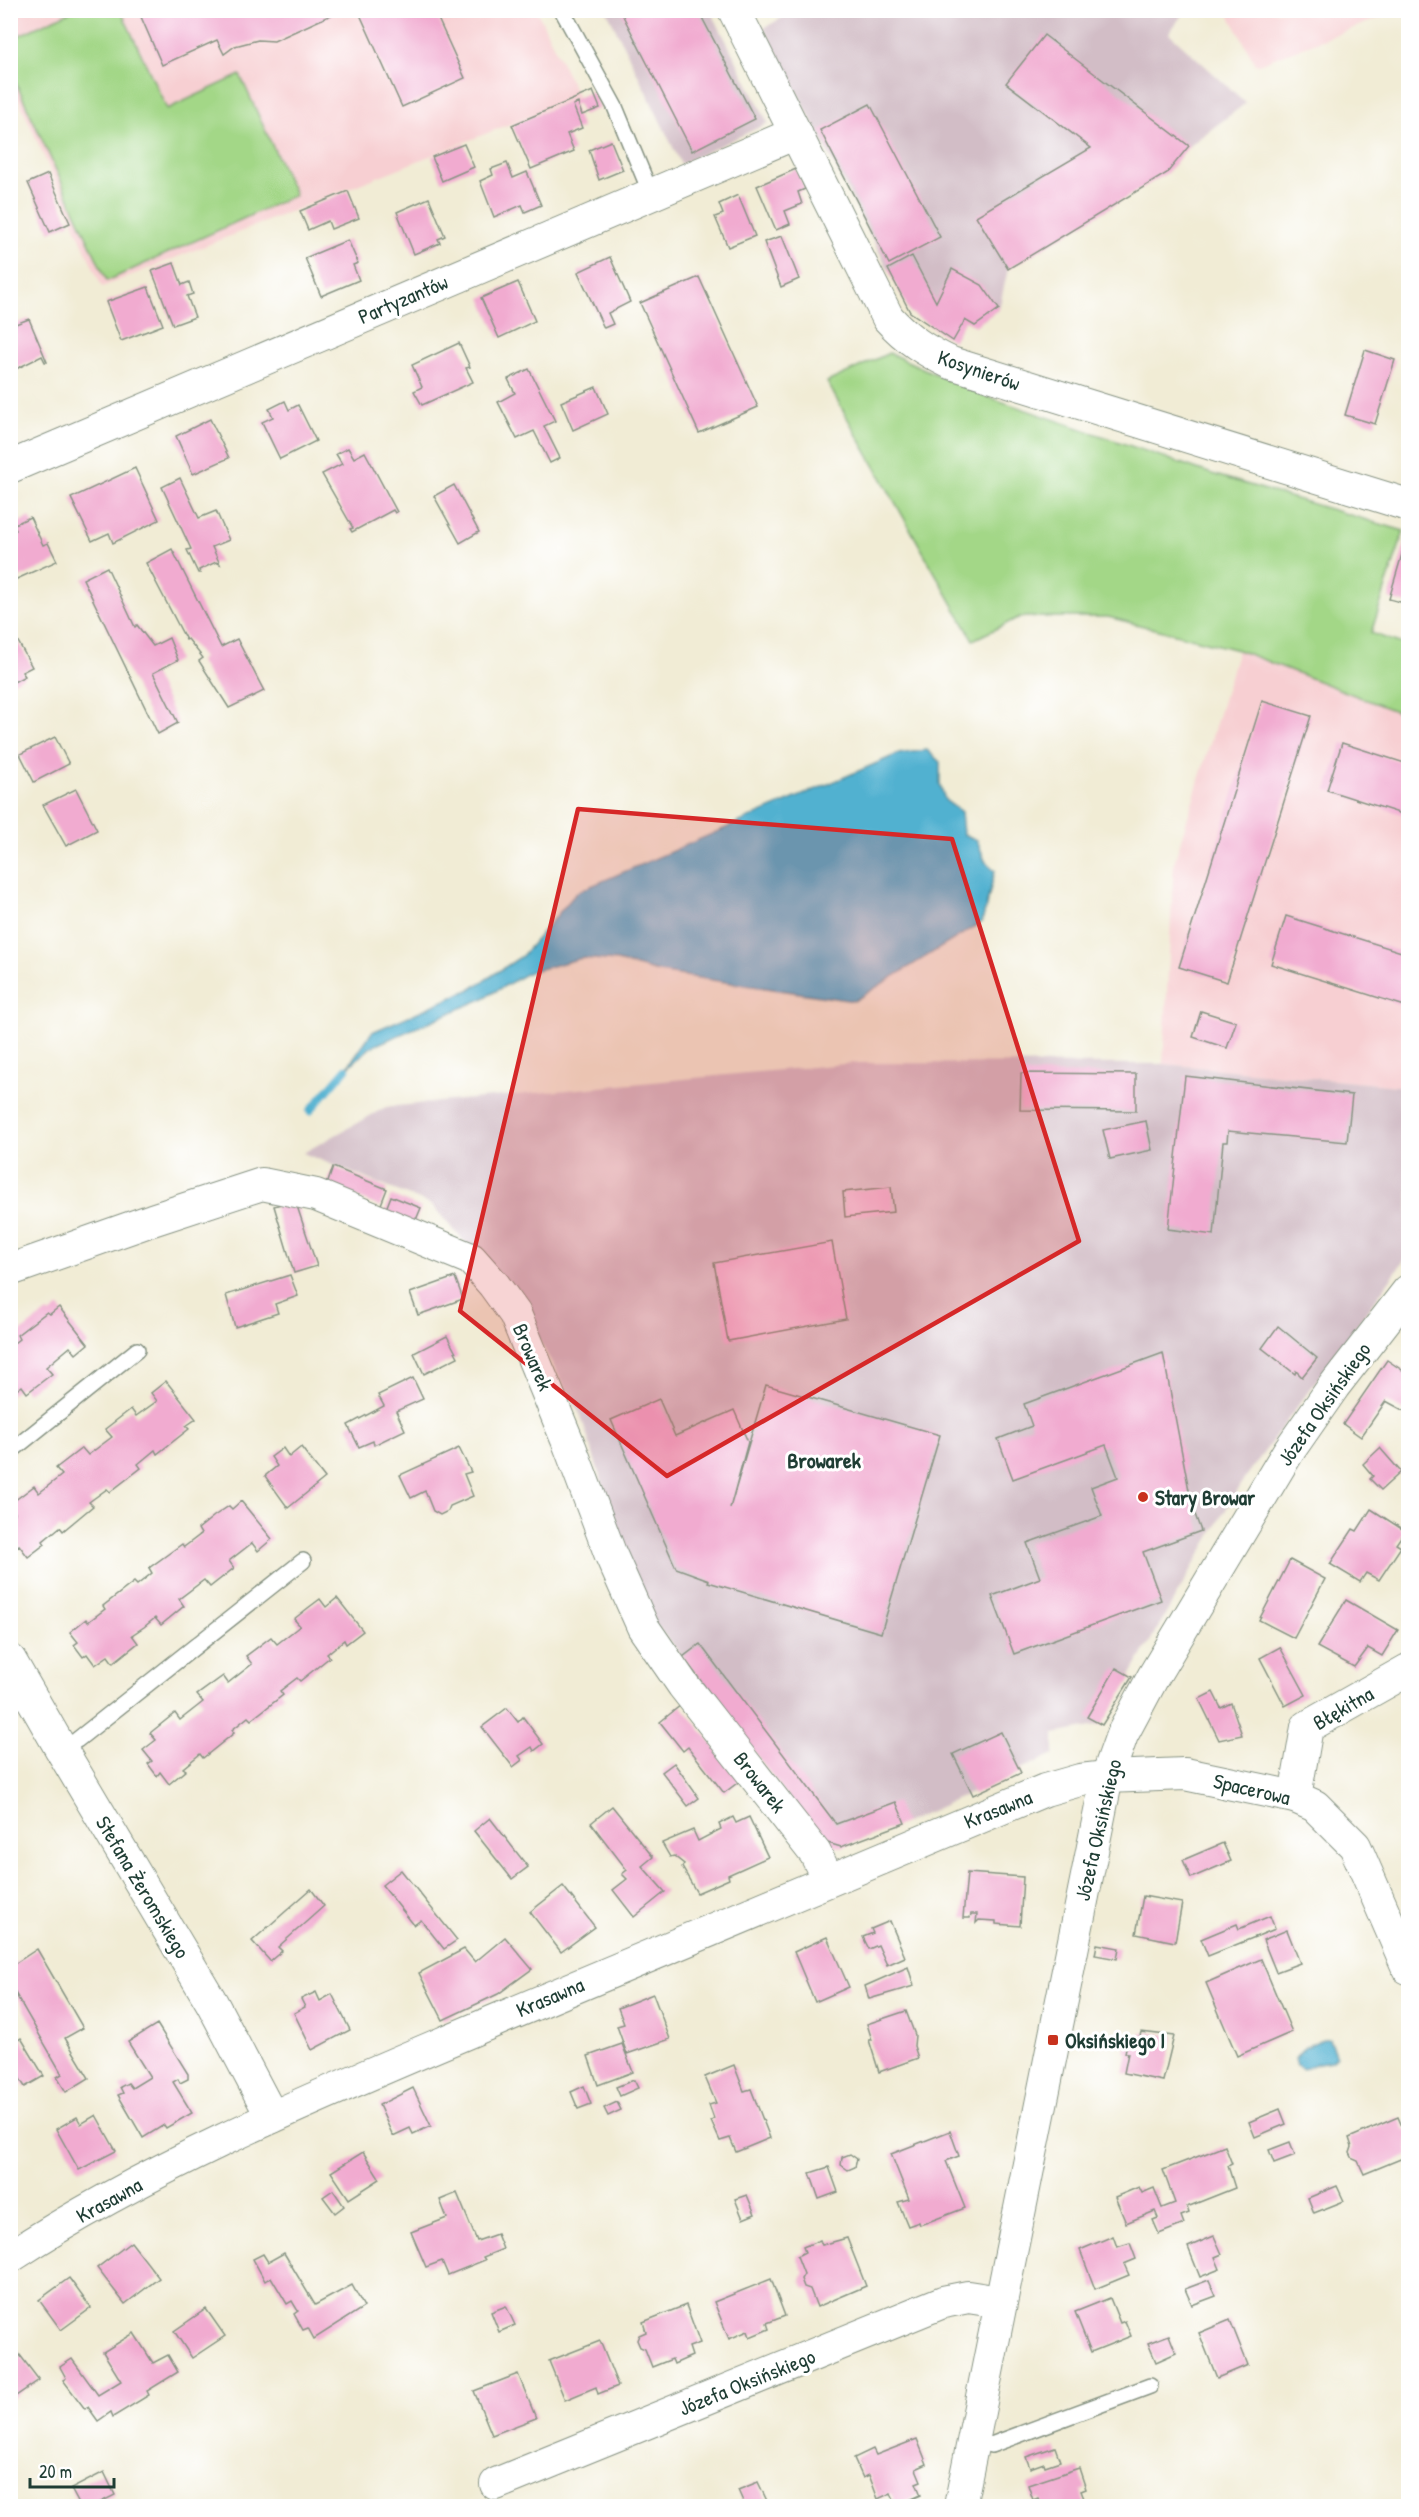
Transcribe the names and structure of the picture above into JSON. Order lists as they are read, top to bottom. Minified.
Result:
{"streets":{"street":["Partyzantów","Kosynierów","Browarek","Józefa Oksińskiego","Błękitna","Spacerowa","Krasawna","Stefana Żeromskiego"]},"crossings":[["Partyzantów","Kosynierów"],["Browarek","Krasawna"],["Józefa Oksińskiego","Spacerowa"],["Józefa Oksińskiego","Krasawna"],["Błękitna","Spacerowa"],["Spacerowa","Krasawna"],["Krasawna","Stefana Żeromskiego"]],"districts":["Browarek"],"places":{"other":["Stary Browar"],"transit":["Oksińskiego I"]},"scale_bar":"20 m"}
